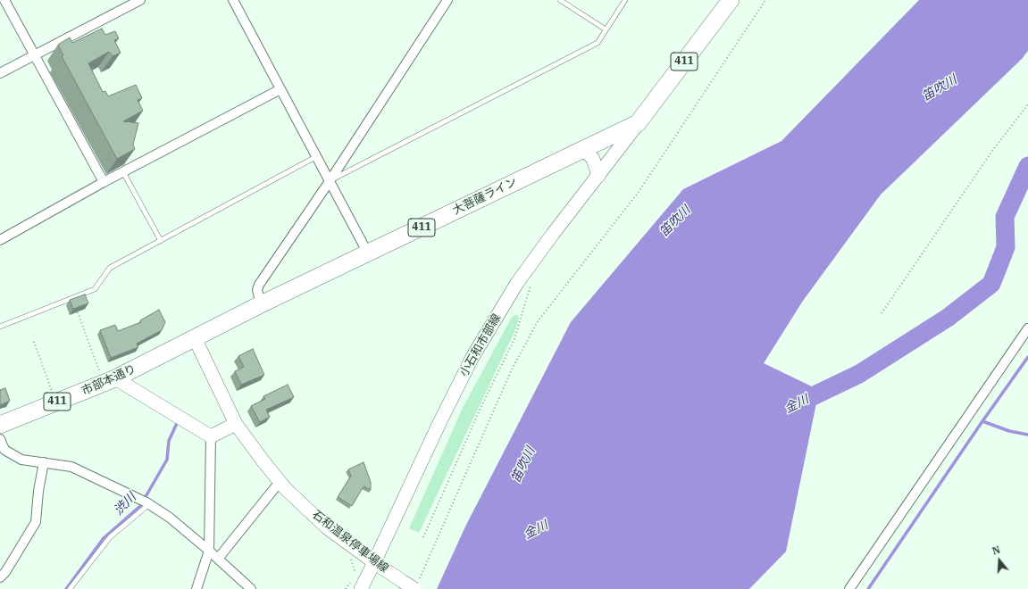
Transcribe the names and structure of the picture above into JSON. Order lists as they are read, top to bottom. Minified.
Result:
{"streets":{"highway":["411","大菩薩ライン","市部本通り"],"main road":["小石和市部線","石和温泉停車場線"]},"crossings":[["大菩薩ライン","小石和市部線"],["大菩薩ライン","市部本通り"],["大菩薩ライン","石和温泉停車場線"],["小石和市部線","石和温泉停車場線"],["市部本通り","石和温泉停車場線"]],"water":["笛吹川","金川","渋川"],"north":"top"}
